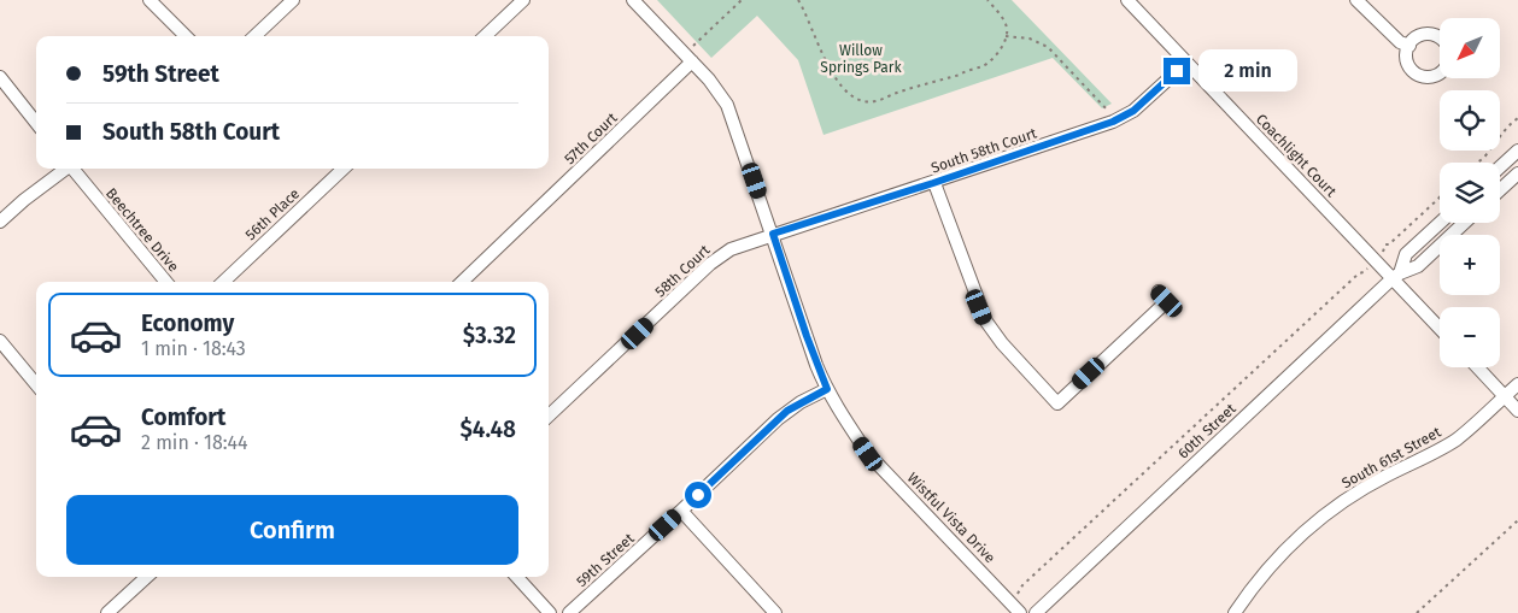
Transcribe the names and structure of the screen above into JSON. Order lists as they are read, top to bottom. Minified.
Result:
{"streets":{"street":["57th Court","South 58th Court","Coachlight Court","56th Place","Beechtree Drive","58th Court","60th Street","South 61st Street","Wistful Vista Drive","59th Street"]},"crossings":[["57th Court","Wistful Vista Drive"],["South 58th Court","Coachlight Court"],["South 58th Court","58th Court"],["South 58th Court","Wistful Vista Drive"],["Coachlight Court","60th Street"],["58th Court","Wistful Vista Drive"],["Wistful Vista Drive","59th Street"]],"parks":["Willow Springs Park"],"north":"bottom left","page":{"map_buttons":["+","−"],"banner":["59th Street","South 58th Court"],"bubble":"2 min","list":[{"name":"Economy","note":"1 min · 18:43","value":"$3.32"},{"name":"Comfort","note":"2 min · 18:44","value":"$4.48"}],"buttons":"Confirm"}}
